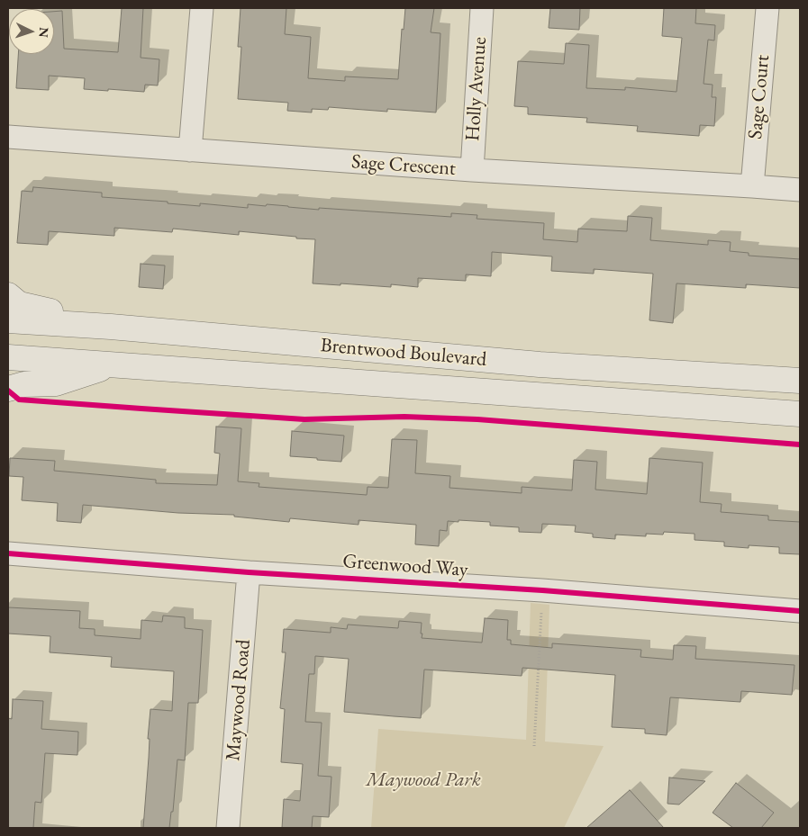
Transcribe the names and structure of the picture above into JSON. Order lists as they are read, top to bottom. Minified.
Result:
{"streets":{"main road":["Brentwood Boulevard"],"street":["Holly Avenue","Sage Court","Sage Crescent","Greenwood Way","Maywood Road"]},"crossings":[["Holly Avenue","Sage Crescent"],["Sage Court","Sage Crescent"],["Greenwood Way","Maywood Road"]],"parks":["Maywood Park"],"north":"right"}
